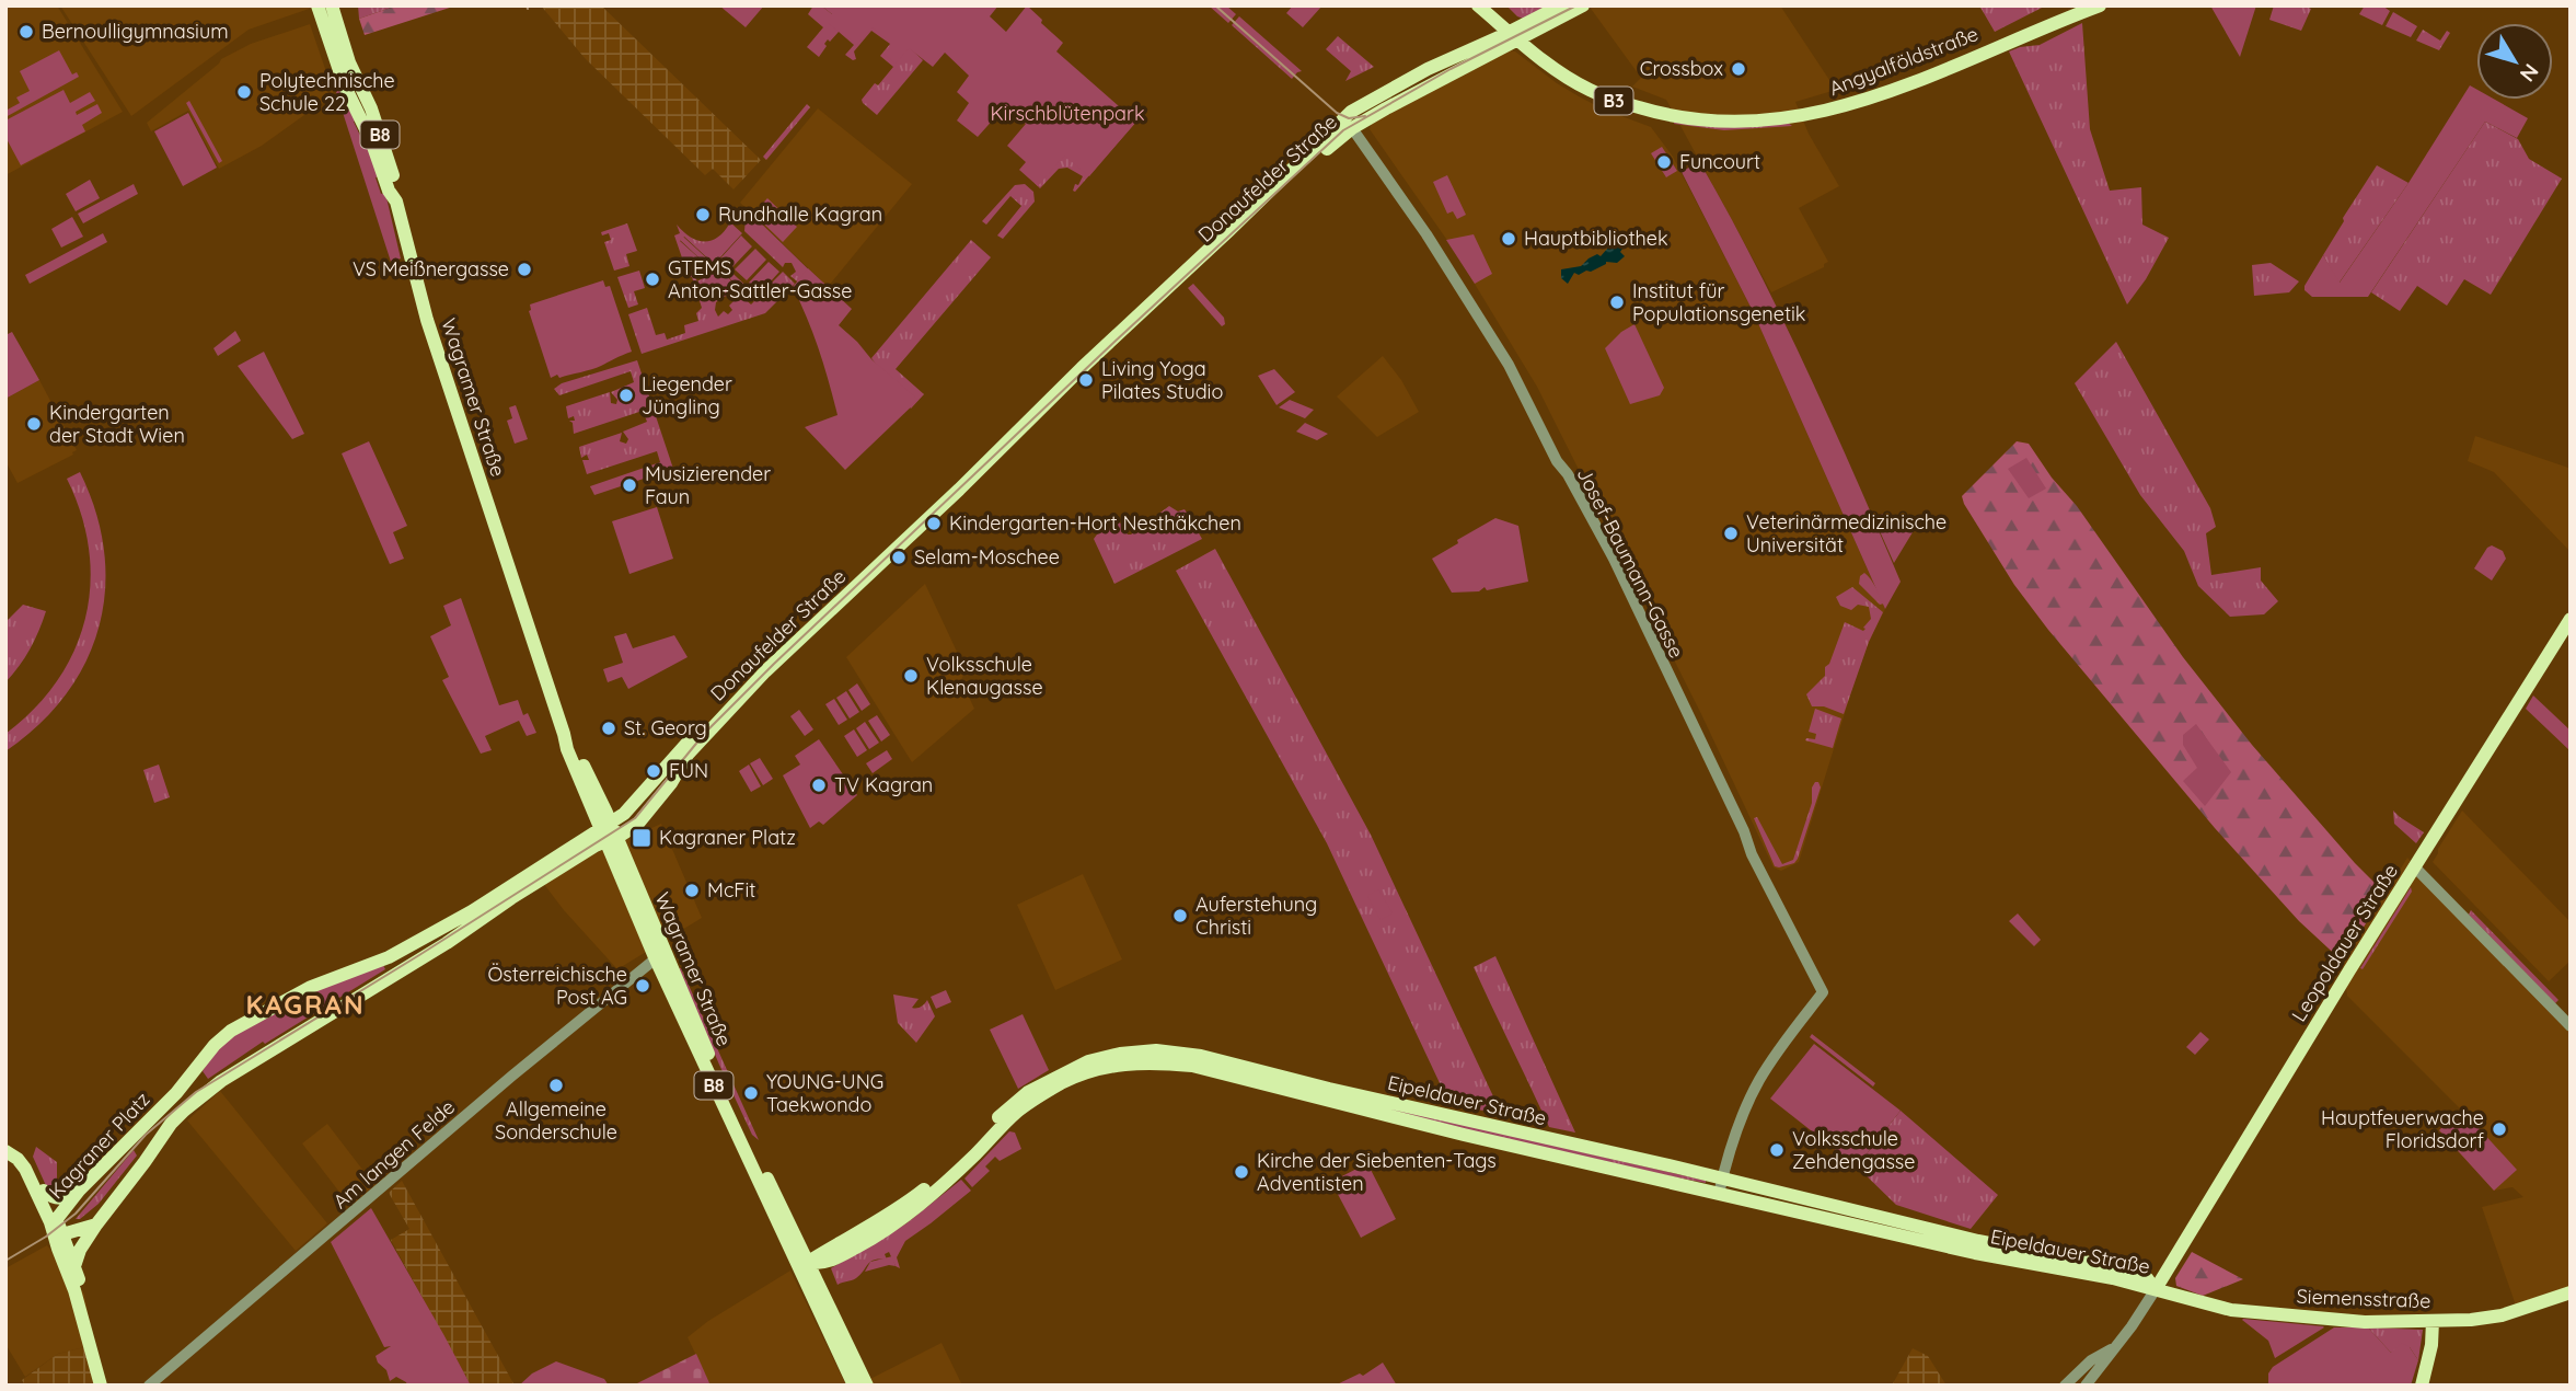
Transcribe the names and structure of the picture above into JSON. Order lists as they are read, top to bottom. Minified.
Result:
{"streets":{"main road":["Angyalföldstraße","B3","B8","Donaufelder Straße","Wagramer Straße","Leopoldauer Straße","Eipeldauer Straße","Kagraner Platz","Siemensstraße"],"street":["Josef-Baumann-Gasse","Am langen Felde"]},"crossings":[["Angyalföldstraße","B3"],["Angyalföldstraße","Donaufelder Straße"],["B3","Donaufelder Straße"],["Donaufelder Straße","Wagramer Straße"],["Donaufelder Straße","Josef-Baumann-Gasse"],["Donaufelder Straße","Kagraner Platz"],["Wagramer Straße","Eipeldauer Straße"],["Wagramer Straße","Kagraner Platz"],["Wagramer Straße","Am langen Felde"],["Josef-Baumann-Gasse","Eipeldauer Straße"],["Leopoldauer Straße","Eipeldauer Straße"],["Leopoldauer Straße","Siemensstraße"],["Eipeldauer Straße","Siemensstraße"]],"districts":["KAGRAN"],"parks":["Kirschblütenpark"],"places":{"other":["Bernoulligymnasium","Crossbox","Polytechnische Schule 22","Funcourt","Rundhalle Kagran","Hauptbibliothek","VS Meißnergasse","GTEMS Anton-Sattler-Gasse","Institut für Populationsgenetik","Living Yoga Pilates Studio","Liegender Jüngling","Kindergarten der Stadt Wien","Musizierender Faun","Kindergarten-Hort Nesthäkchen","Veterinärmedizinische Universität","Selam-Moschee","Volksschule Klenaugasse","St. Georg","FUN","TV Kagran","McFit","Auferstehung Christi","Österreichische Post AG","Allgemeine Sonderschule","YOUNG-UNG Taekwondo","Hauptfeuerwache Floridsdorf","Volksschule Zehdengasse","Kirche der Siebenten-Tags Adventisten"],"transit":["Kagraner Platz"]},"north":"bottom right"}
